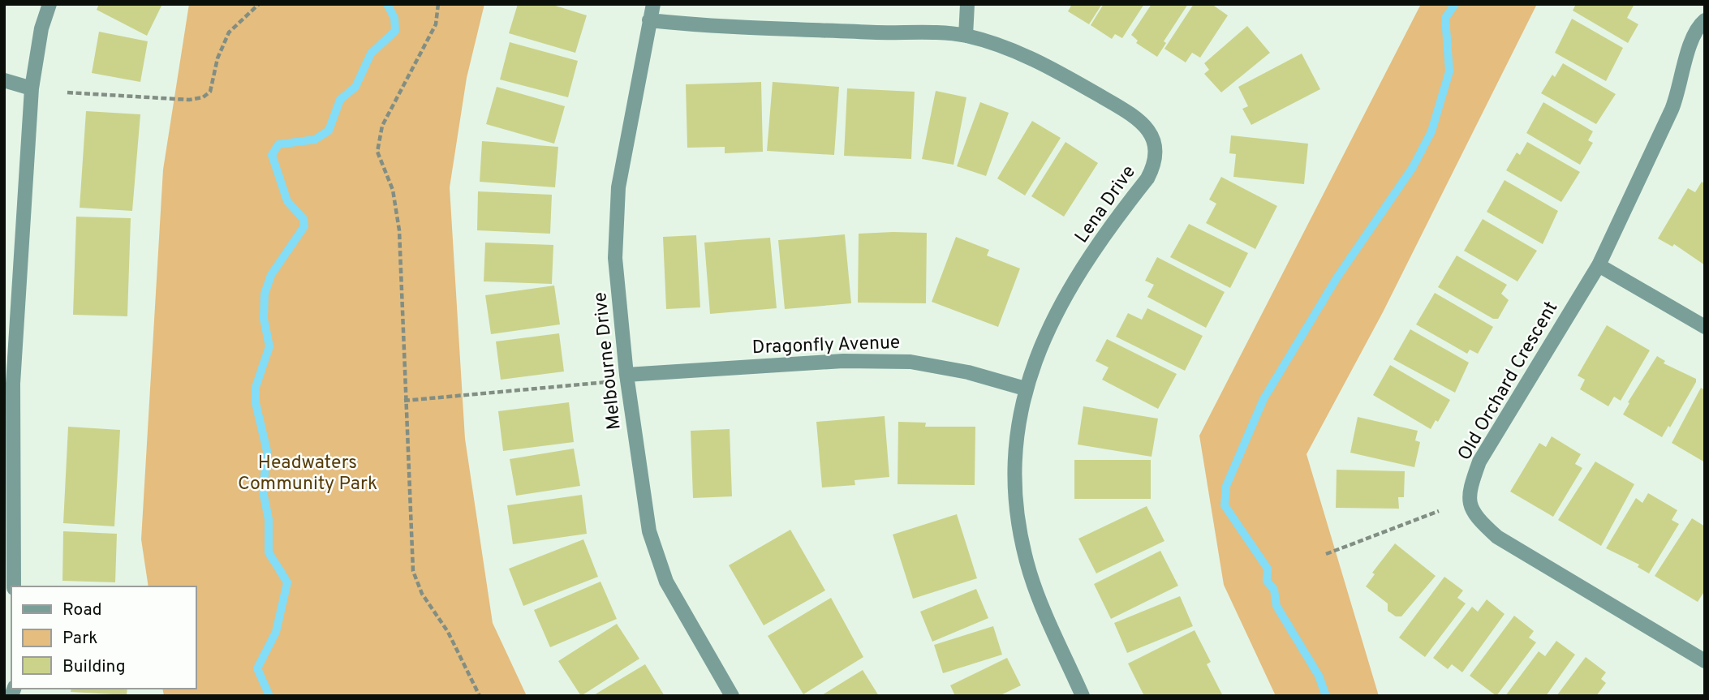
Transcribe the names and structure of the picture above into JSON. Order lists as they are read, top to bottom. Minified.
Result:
{"streets":{"street":["Lena Drive","Dragonfly Avenue","Melbourne Drive","Old Orchard Crescent"]},"crossings":[["Lena Drive","Dragonfly Avenue"],["Lena Drive","Melbourne Drive"],["Dragonfly Avenue","Melbourne Drive"]],"parks":["Headwaters Community Park"],"legend":["Road","Park","Building"]}
